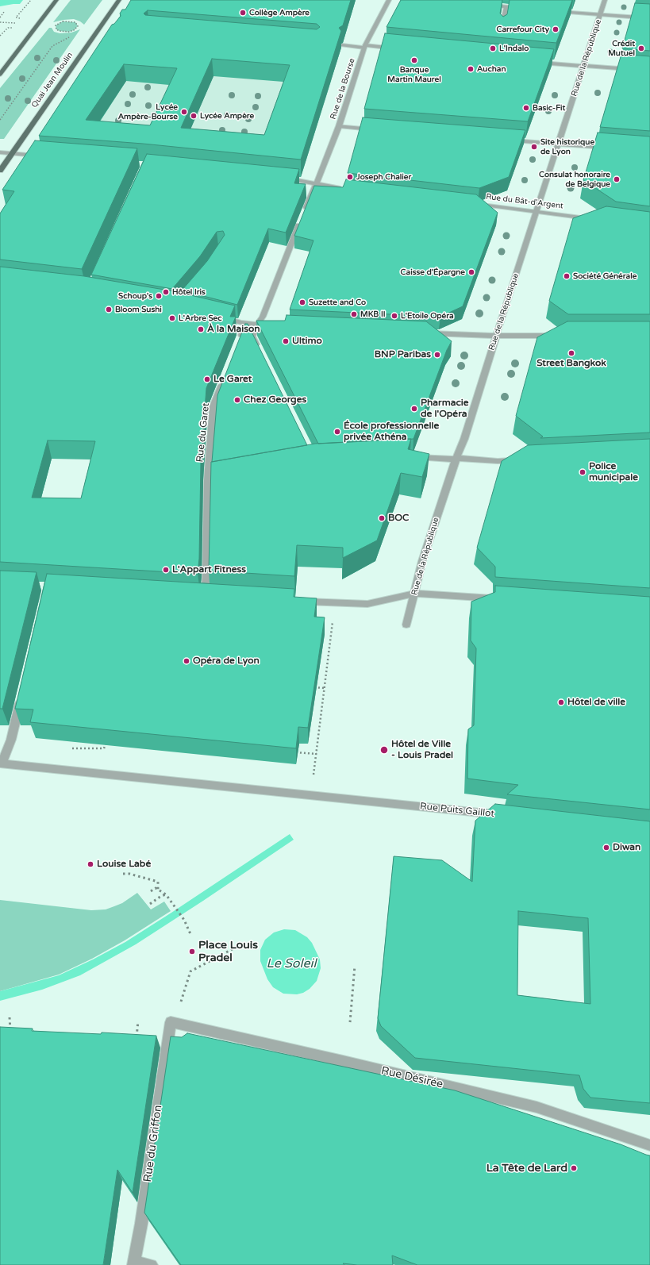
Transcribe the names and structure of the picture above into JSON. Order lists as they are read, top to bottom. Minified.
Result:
{"streets":{"main road":["Quai Jean Moulin"],"street":["Rue de la République","Rue de la Bourse","Rue du Bât-d'Argent","Rue du Garet","Rue Puits Gaillot","Rue Désirée","Rue du Griffon"]},"crossings":[["Rue de la République","Rue du Bât-d'Argent"],["Rue Désirée","Rue du Griffon"]],"water":["Le Soleil"],"places":["Collège Ampère","Carrefour City","L'Indalo","Crédit Mutuel","Banque Martin Maurel","Auchan","Basic-Fit","Lycée Ampère-Bourse","Lycée Ampère","Site historique de Lyon","Joseph Chalier","Consulat honoraire de Belgique","Caisse d'Épargne","Société Générale","Hôtel Iris","Schoup's","Suzette and Co","Bloom Sushi","MKB II","L'Etoile Opéra","L'Arbre Sec","À la Maison","Ultimo","Street Bangkok","BNP Paribas","Le Garet","Chez Georges","Pharmacie de l'Opéra","École professionnelle privée Athéna","Police municipale","BOC","L'Appart Fitness","Opéra de Lyon","Hôtel de ville","Hôtel de Ville - Louis Pradel","Diwan","Louise Labé","Place Louis Pradel","La Tête de Lard"]}
